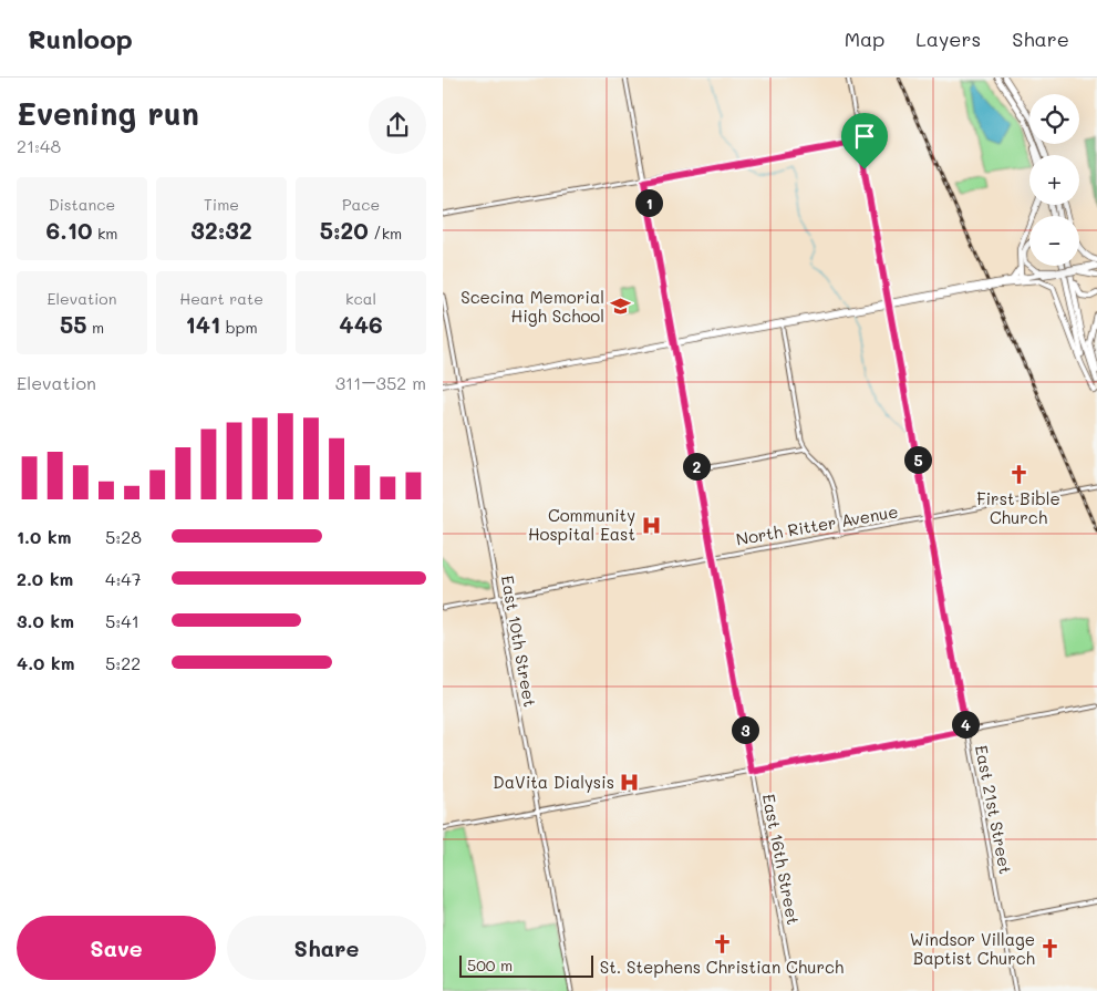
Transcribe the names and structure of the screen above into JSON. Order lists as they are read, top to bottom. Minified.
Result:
{"streets":{"main road":["North Ritter Avenue","East 10th Street","East 21st Street","East 16th Street"]},"crossings":[["North Ritter Avenue","East 10th Street"],["North Ritter Avenue","East 21st Street"],["North Ritter Avenue","East 16th Street"]],"places":{"school or university":["Scecina Memorial High School"],"church":["First Bible Church","St. Stephens Christian Church","Windsor Village Baptist Church"],"hospital":["Community Hospital East","DaVita Dialysis"]},"scale_bar":"500 m","page":{"header":"Runloop","nav":["Map","Layers","Share"],"heading":["Evening run","21:48"],"map_buttons":["+","−"],"stats":[["Distance","6.10 km"],["Time","32:32"],["Pace","5:20 /km"],["Elevation","55 m"],["Heart rate","141 bpm"],["kcal","446"]],"pins":["1","5","2","4","3"],"chart":["Elevation","311–352 m"],"list":[{"name":"1.0 km","note":"5:28"},{"name":"2.0 km","note":"4:47"},{"name":"3.0 km","note":"5:41"},{"name":"4.0 km","note":"5:22"}],"buttons":["Save","Share"],"scale":"500 m"}}
